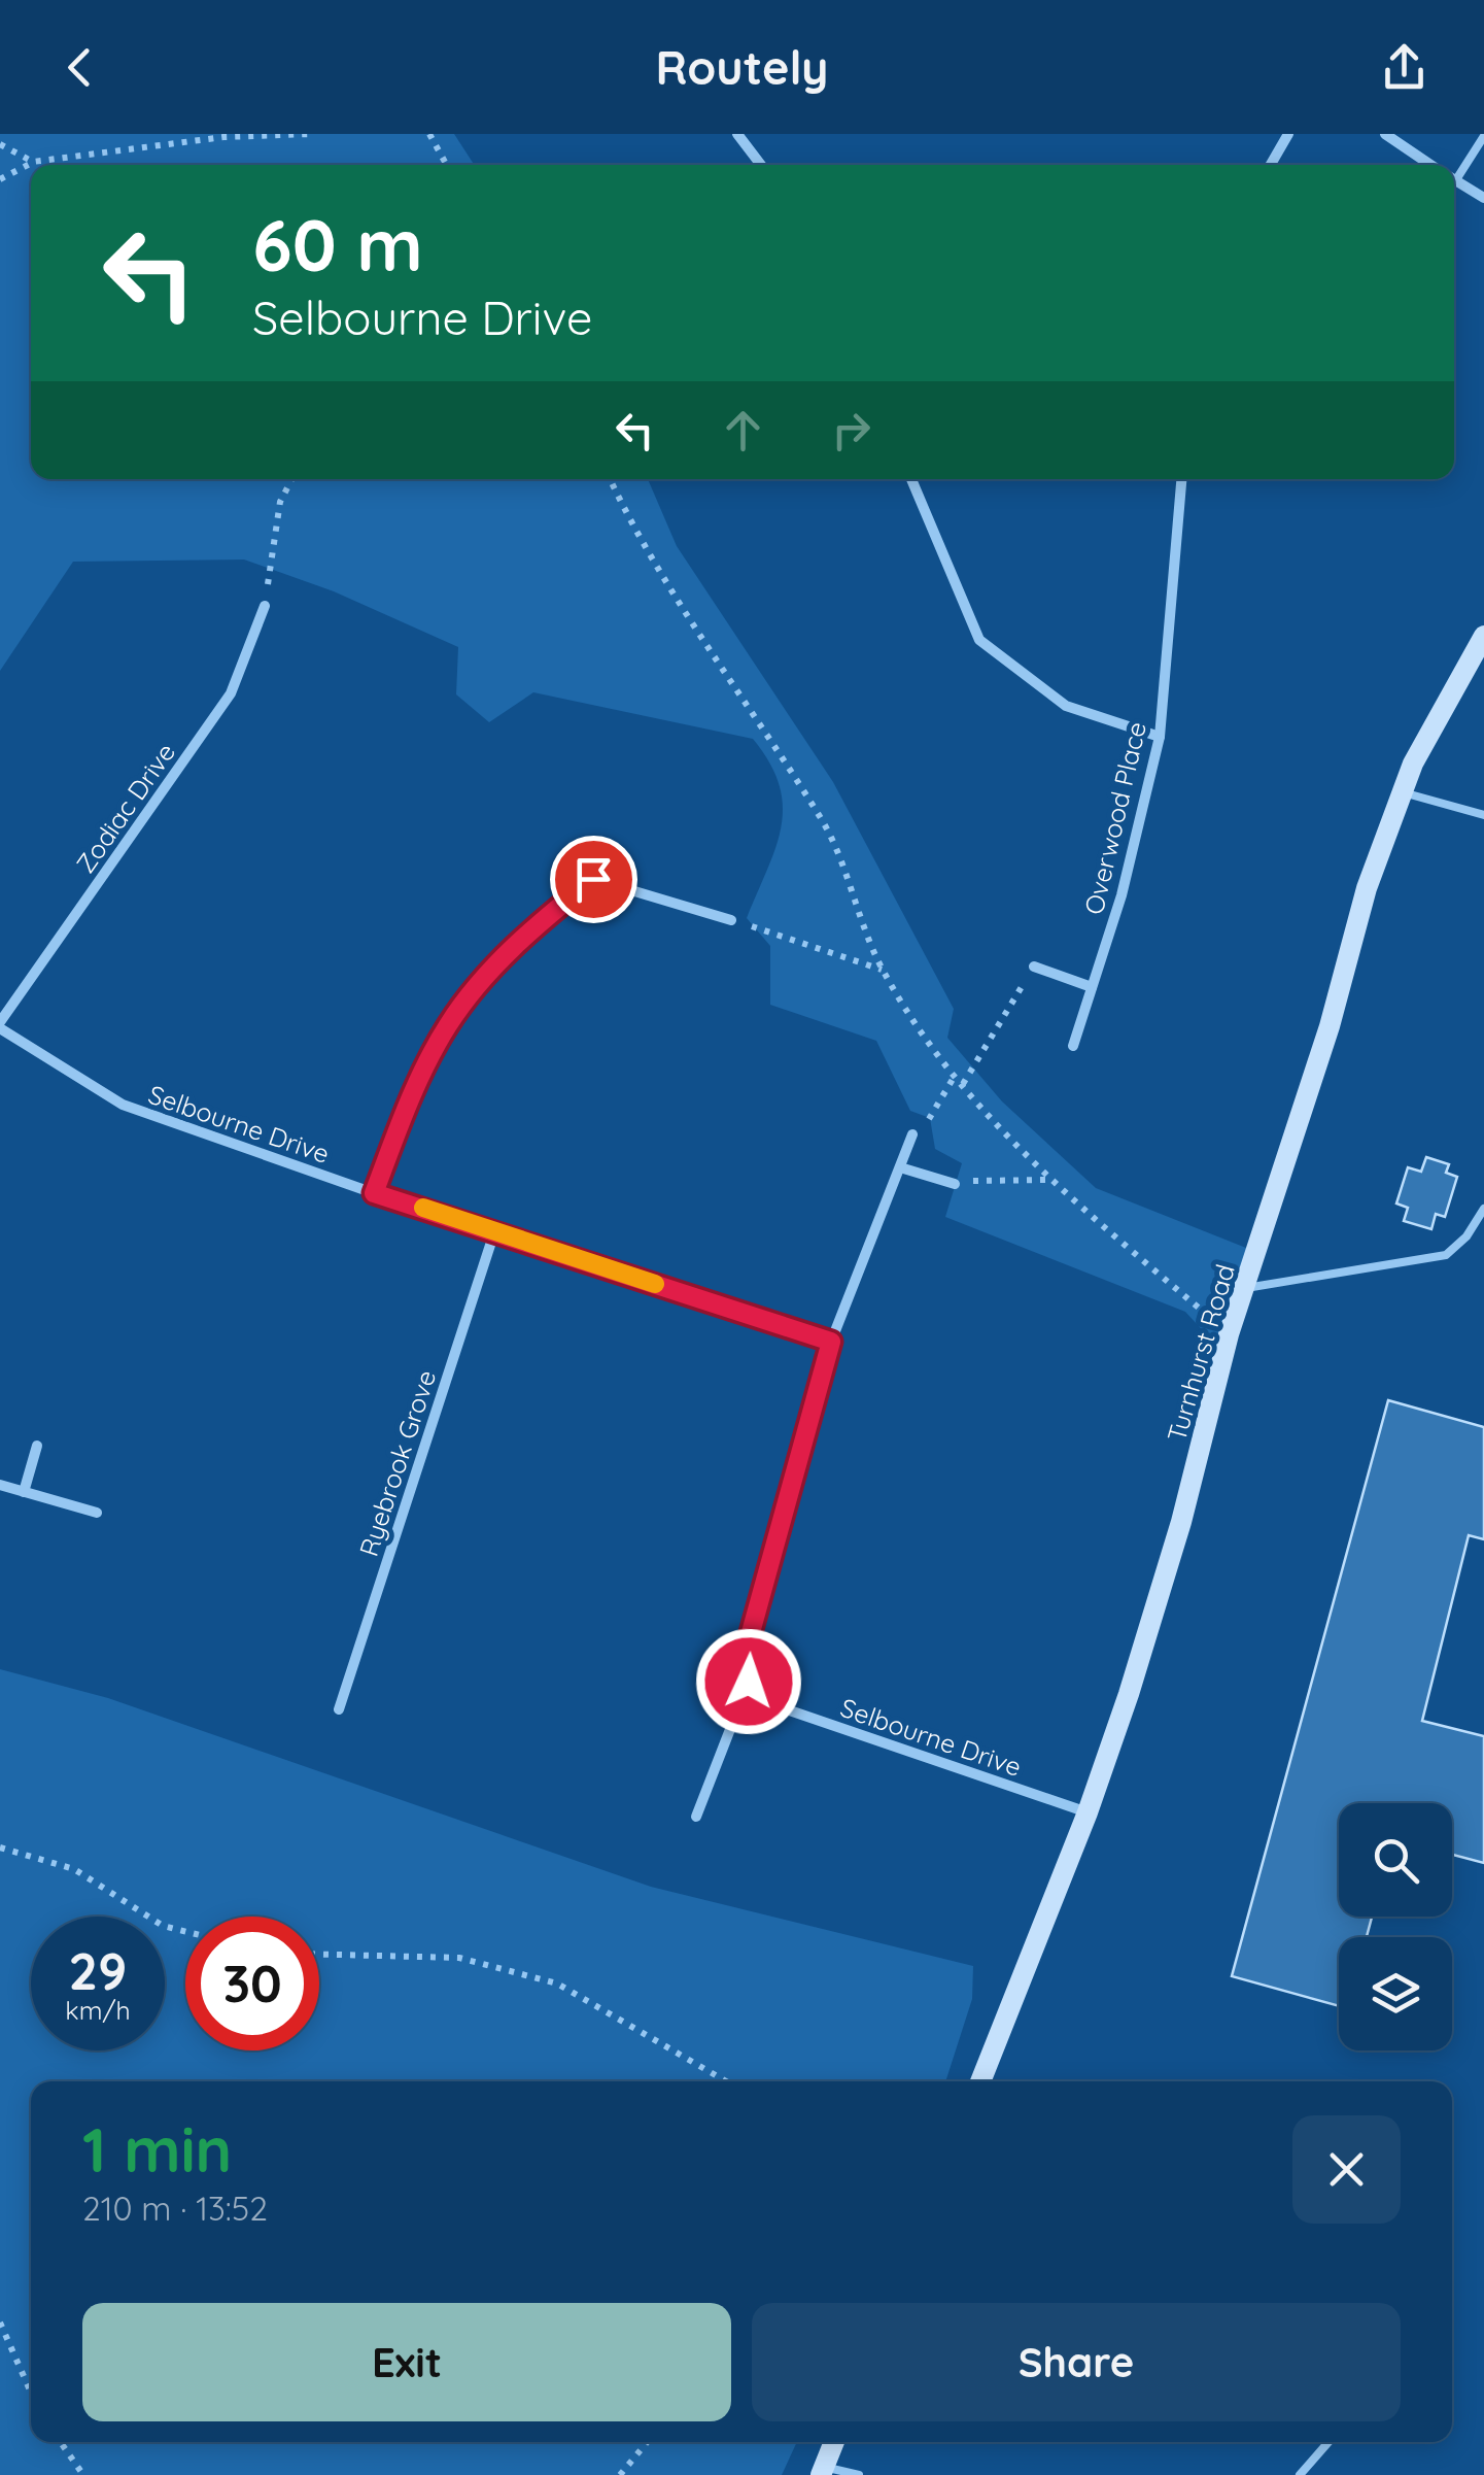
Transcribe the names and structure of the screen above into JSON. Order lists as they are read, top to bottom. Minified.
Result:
{"streets":{"street":["Zodiac Drive","Overwood Place","Selbourne Drive","Turnhurst Road","Ryebrook Grove"]},"crossings":[["Zodiac Drive","Selbourne Drive"],["Selbourne Drive","Turnhurst Road"],["Selbourne Drive","Ryebrook Grove"]],"page":{"header":"Routely","turn":["60 m","Selbourne Drive"],"speed":"29 km/h","limit":"30","heading":["1 min","210 m · 13:52"],"buttons":["Exit","Share"]}}
